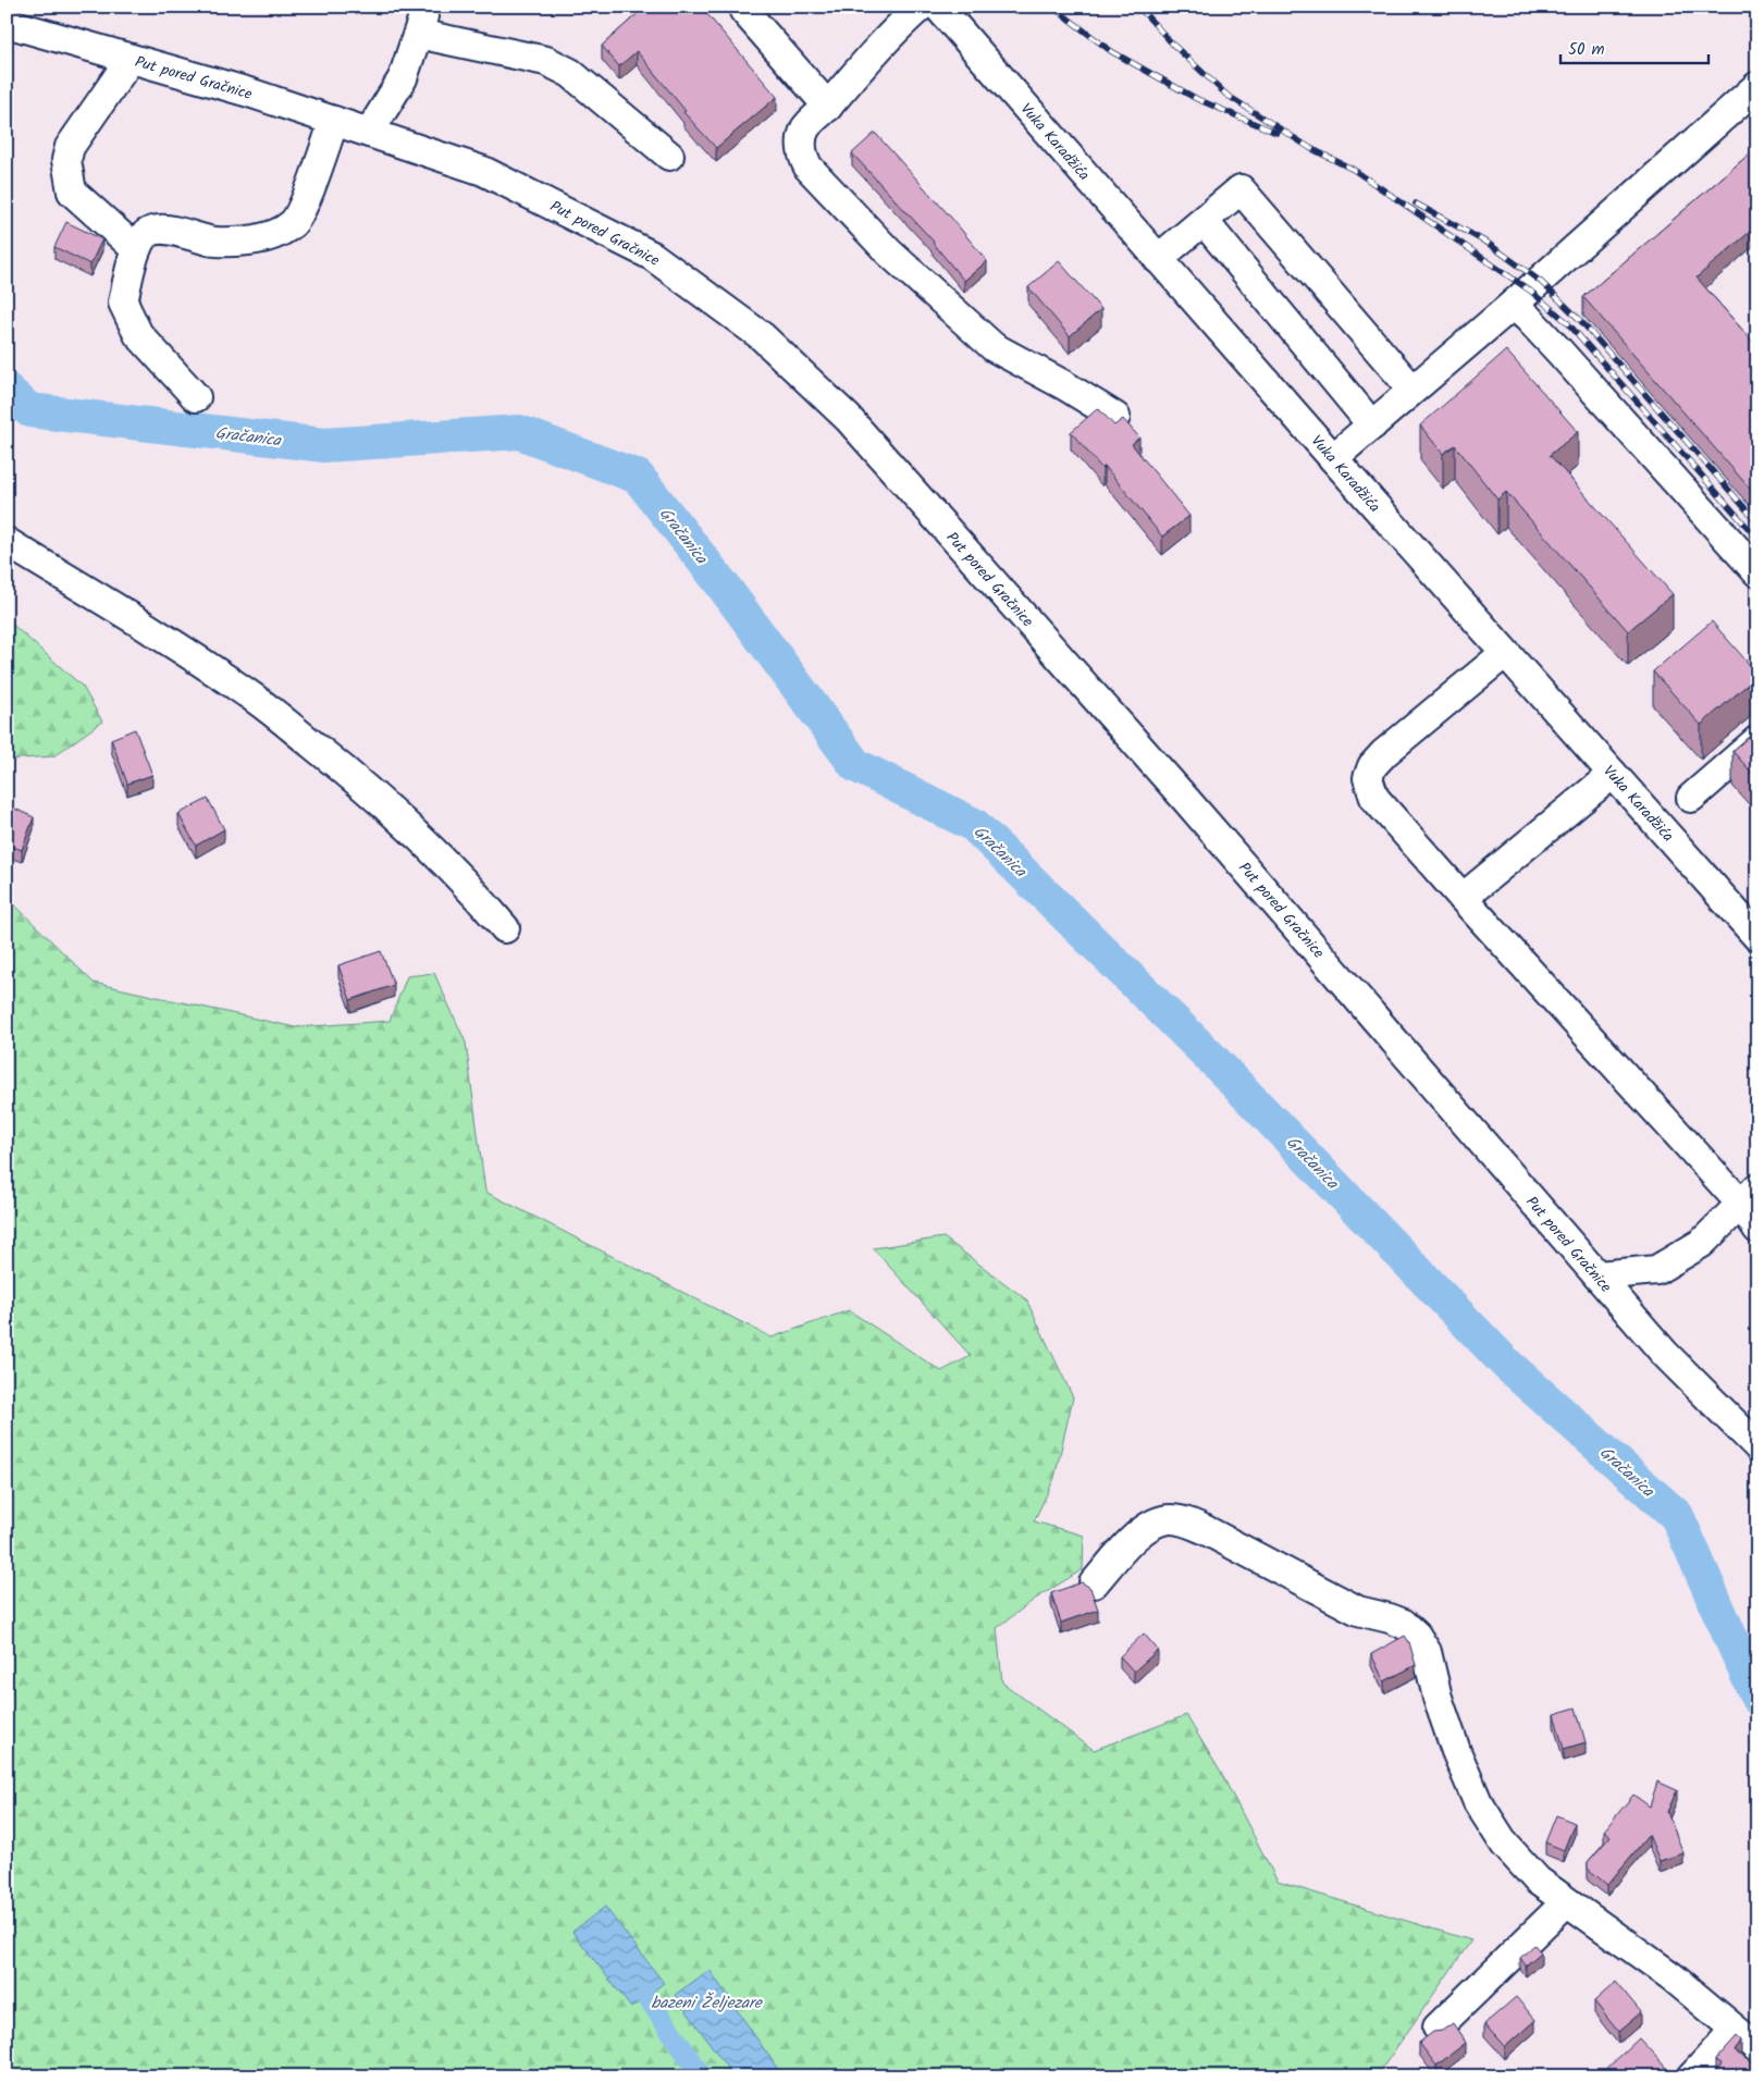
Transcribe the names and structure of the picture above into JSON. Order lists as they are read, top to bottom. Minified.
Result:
{"streets":{"street":["Put pored Gračnice","Vuka Karadžića"]},"water":["Gračanica","bazeni Željezare"],"scale_bar":"50 m"}
